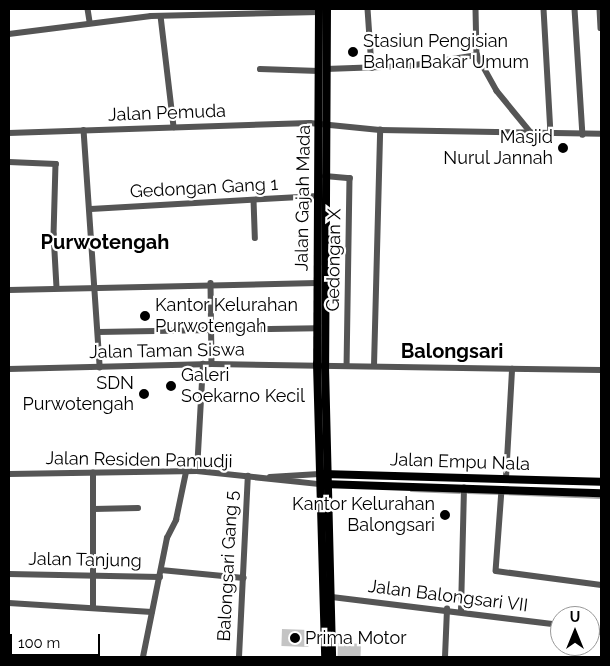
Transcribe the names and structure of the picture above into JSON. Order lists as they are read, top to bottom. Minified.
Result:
{"streets":{"main road":["Jalan Gajah Mada","Jalan Empu Nala"],"street":["Jalan Pemuda","Gedongan Gang 1","Gedongan X","Jalan Taman Siswa","Jalan Residen Pamudji","Jalan Tanjung","Balongsari Gang 5","Jalan Balongsari VII"]},"crossings":[["Jalan Pemuda","Jalan Gajah Mada"],["Gedongan Gang 1","Jalan Gajah Mada"],["Jalan Gajah Mada","Gedongan X"],["Jalan Gajah Mada","Jalan Taman Siswa"],["Jalan Gajah Mada","Jalan Residen Pamudji"],["Jalan Gajah Mada","Jalan Empu Nala"],["Jalan Gajah Mada","Jalan Balongsari VII"],["Gedongan X","Jalan Taman Siswa"],["Jalan Residen Pamudji","Jalan Empu Nala"],["Jalan Residen Pamudji","Balongsari Gang 5"],["Jalan Tanjung","Balongsari Gang 5"]],"districts":["Purwotengah","Balongsari"],"places":["Stasiun Pengisian Bahan Bakar Umum","Masjid Nurul Jannah","Kantor Kelurahan Purwotengah","Galeri Soekarno Kecil","SDN Purwotengah","Kantor Kelurahan Balongsari","Prima Motor"],"scale_bar":"100 m","north":"top"}
